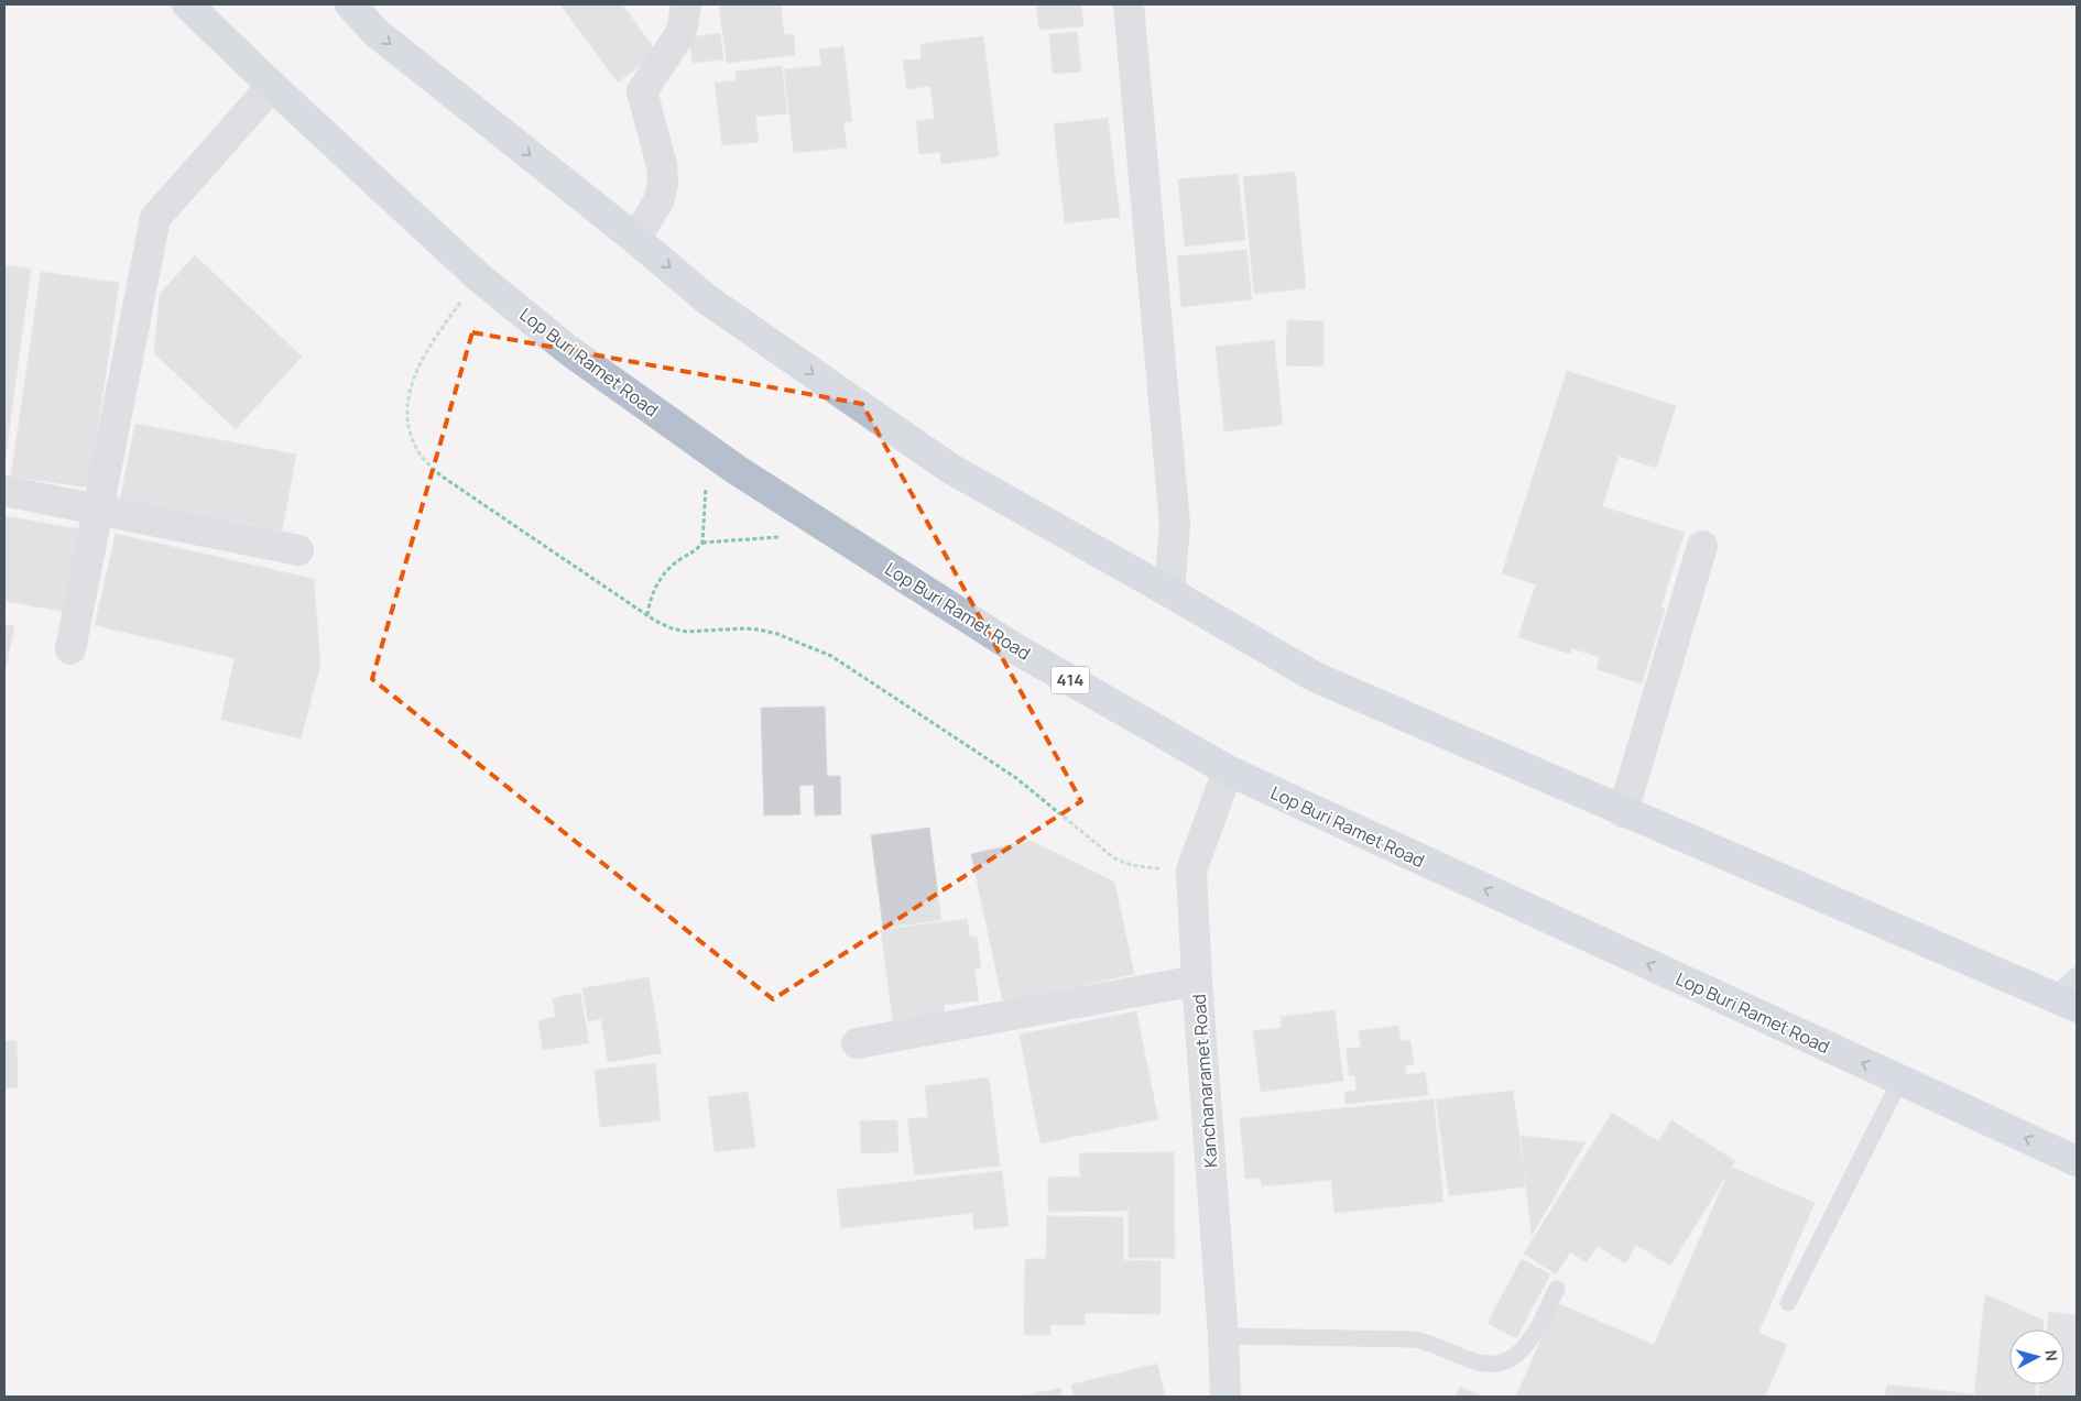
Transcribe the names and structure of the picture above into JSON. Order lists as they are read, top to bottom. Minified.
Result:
{"streets":{"main road":["Lop Buri Ramet Road","414"],"street":["Kanchanaramet Road"]},"crossings":[["Lop Buri Ramet Road","Kanchanaramet Road"]],"north":"right"}
